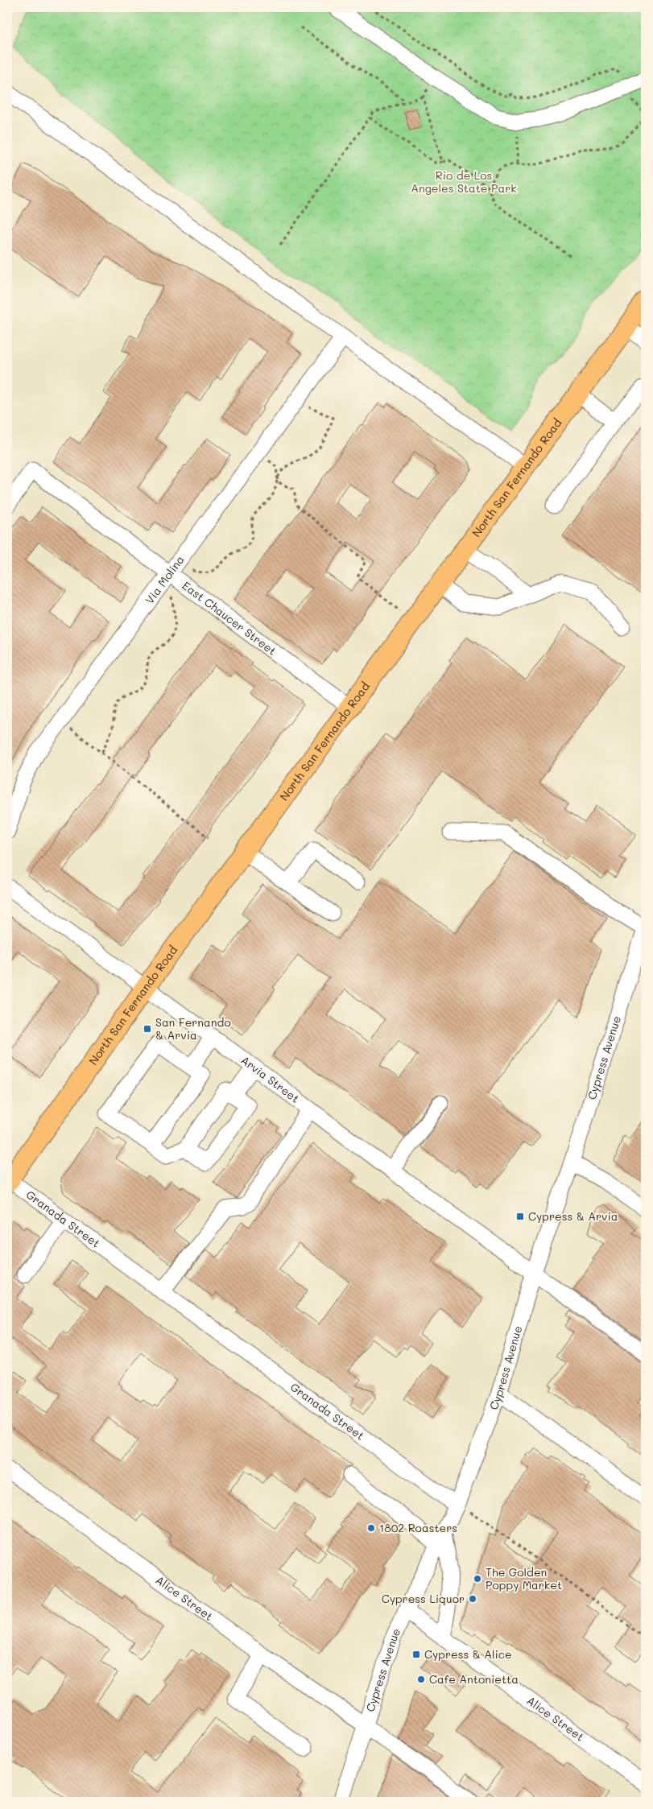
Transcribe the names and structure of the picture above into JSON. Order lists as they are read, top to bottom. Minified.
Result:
{"streets":{"main road":["North San Fernando Road"],"street":["Via Molina","East Chaucer Street","Cypress Avenue","Arvia Street","Granada Street","Alice Street"]},"crossings":[["North San Fernando Road","East Chaucer Street"],["North San Fernando Road","Arvia Street"],["North San Fernando Road","Granada Street"],["Via Molina","East Chaucer Street"],["Cypress Avenue","Arvia Street"],["Cypress Avenue","Granada Street"],["Cypress Avenue","Alice Street"]],"parks":["Rio de Los Angeles State Park"],"places":{"transit":["San Fernando & Arvia","Cypress & Arvia","Cypress & Alice"],"other":["1802 Roasters","The Golden Poppy Market","Cypress Liquor","Cafe Antonietta"]}}
